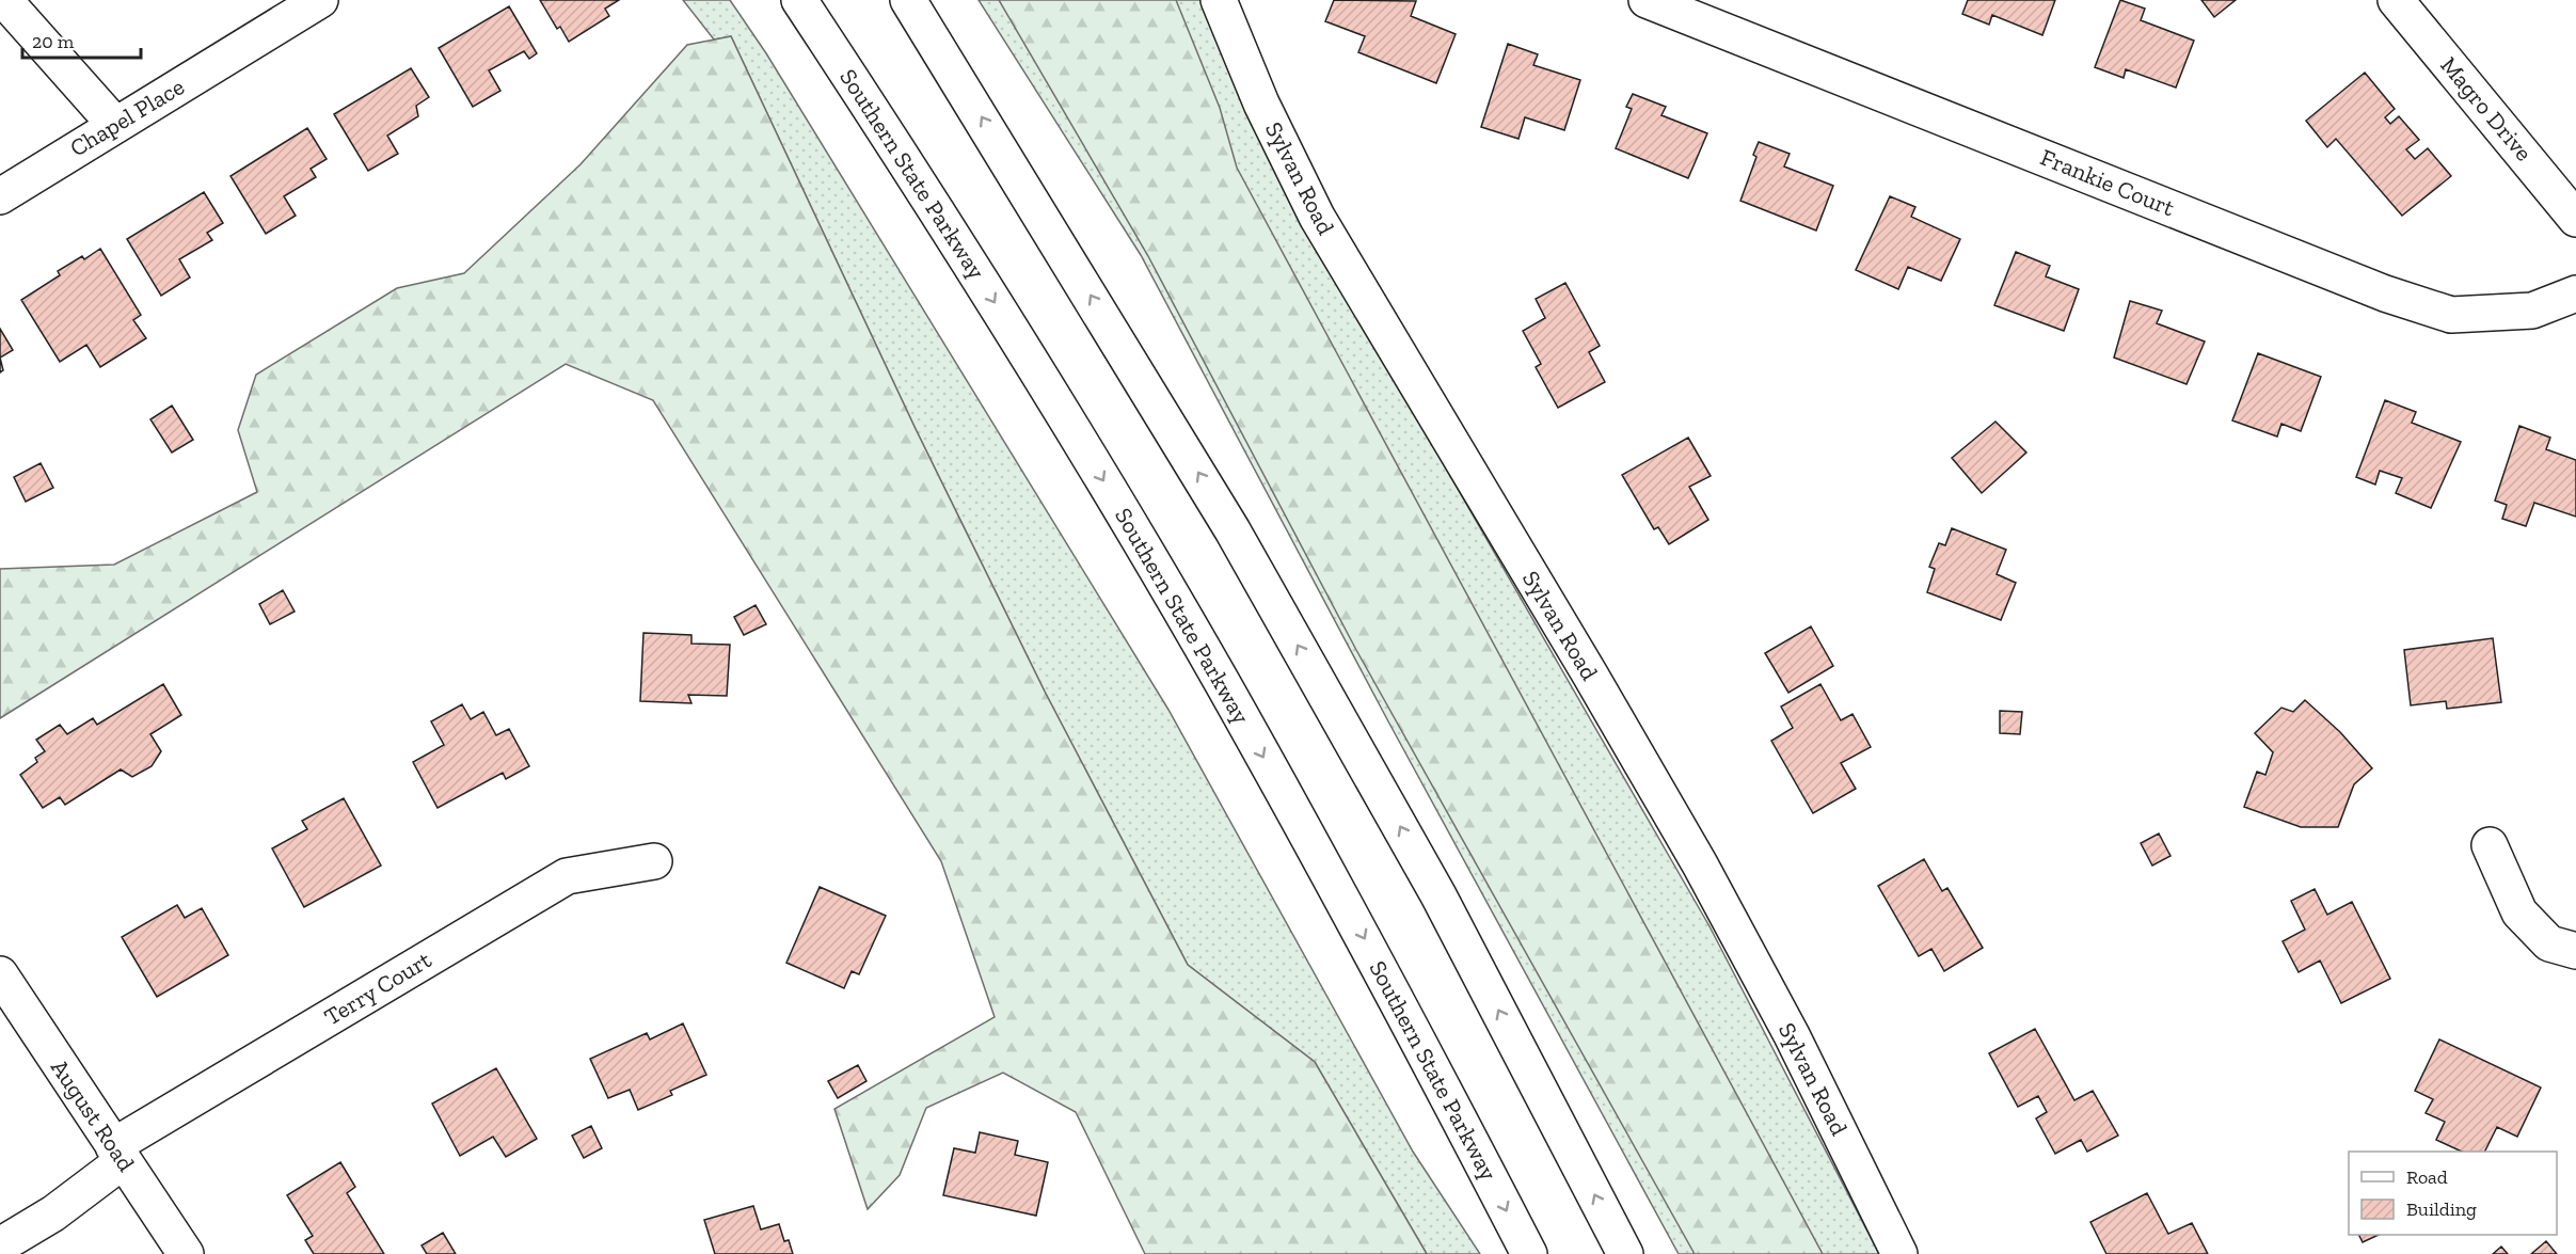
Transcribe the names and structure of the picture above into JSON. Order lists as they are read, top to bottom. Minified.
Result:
{"streets":{"main road":["Magro Drive","Chapel Place","Southern State Parkway","Sylvan Road","Frankie Court","Terry Court","August Road"]},"crossings":[["Terry Court","August Road"]],"legend":["Road","Building"],"scale_bar":"20 m"}
